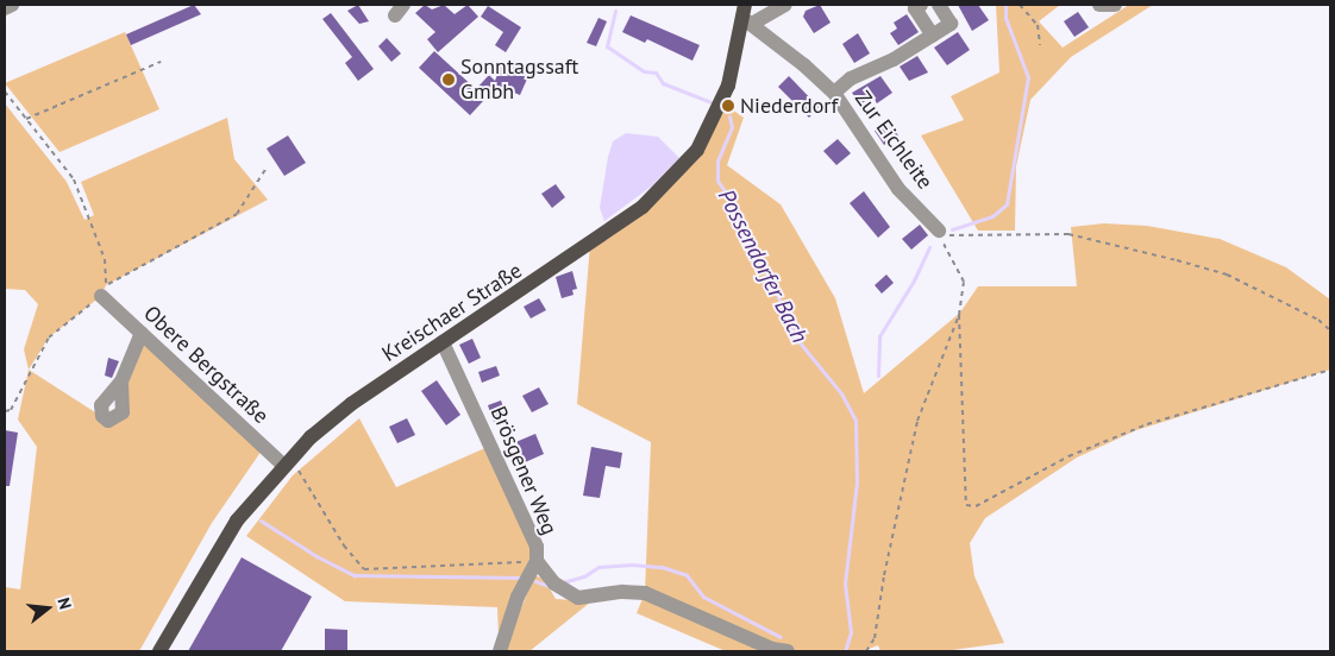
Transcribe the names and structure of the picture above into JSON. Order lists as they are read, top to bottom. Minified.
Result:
{"streets":{"main road":["Kreischaer Straße"],"street":["Zur Eichleite","Obere Bergstraße","Brösgener Weg"]},"crossings":[["Zur Eichleite","Kreischaer Straße"],["Kreischaer Straße","Obere Bergstraße"],["Kreischaer Straße","Brösgener Weg"]],"water":["Possendorfer Bach"],"places":["Sonntagssaft Gmbh","Niederdorf"],"north":"right"}
